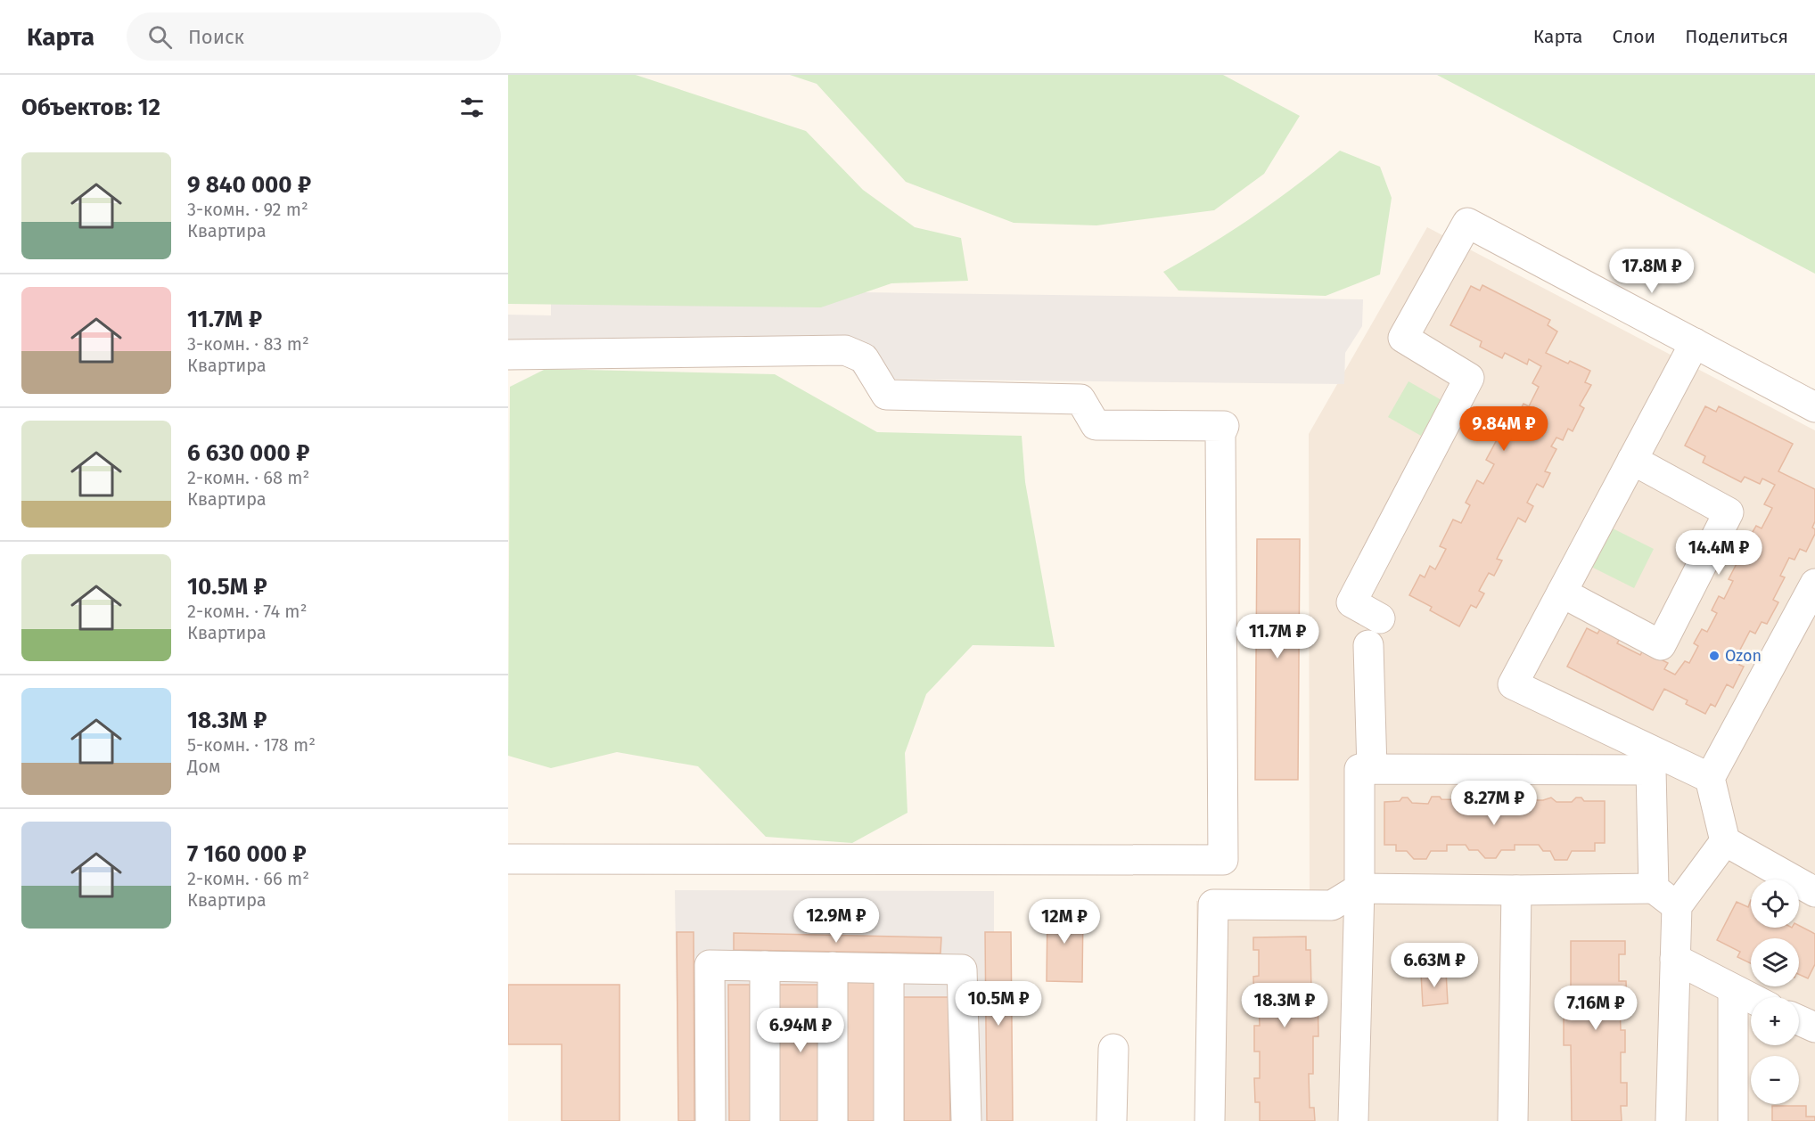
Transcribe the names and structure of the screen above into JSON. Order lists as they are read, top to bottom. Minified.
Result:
{"places":["Ozon"],"page":{"header":"Карта","search":"Поиск","nav":["Карта","Слои","Поделиться"],"heading":"Объектов: 12","list":[{"name":"9 840 000 ₽","note":"3-комн. · 92 m² · Квартира"},{"name":"11.7M ₽","note":"3-комн. · 83 m² · Квартира"},{"name":"6 630 000 ₽","note":"2-комн. · 68 m² · Квартира"},{"name":"10.5M ₽","note":"2-комн. · 74 m² · Квартира"},{"name":"18.3M ₽","note":"5-комн. · 178 m² · Дом"},{"name":"7 160 000 ₽","note":"2-комн. · 66 m² · Квартира"}],"price":["17.8M ₽","9.84M ₽","14.4M ₽","11.7M ₽","8.27M ₽","12.9M ₽","12M ₽","6.63M ₽","10.5M ₽","18.3M ₽","7.16M ₽","6.94M ₽"],"map_buttons":["+","−"]}}
